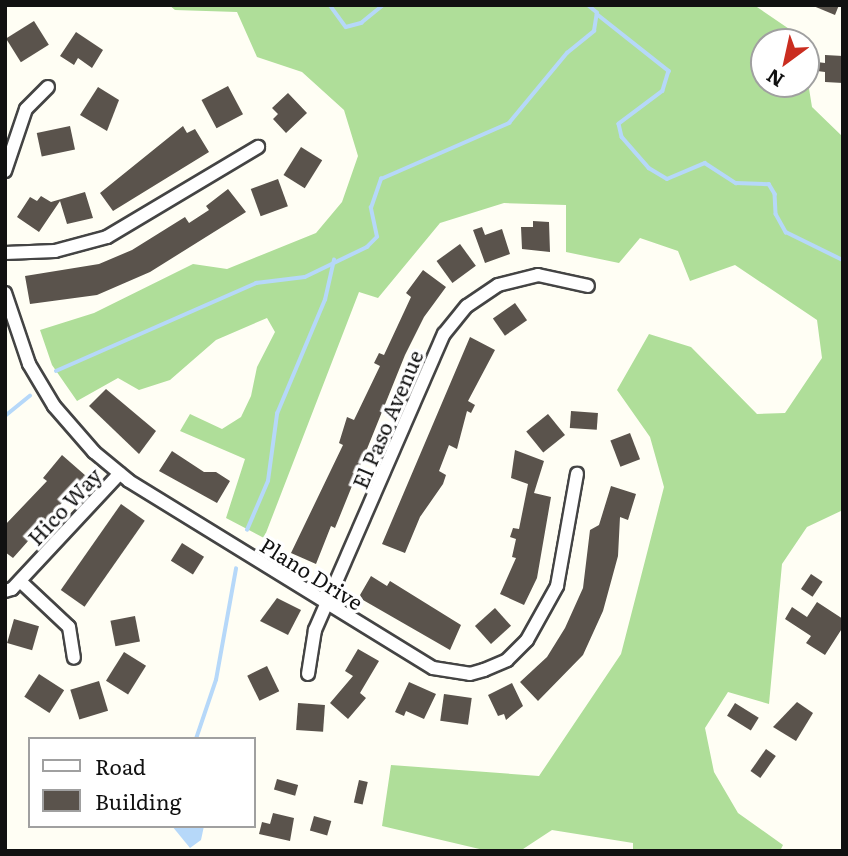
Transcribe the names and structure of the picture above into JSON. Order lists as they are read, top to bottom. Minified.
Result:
{"streets":{"street":["El Paso Avenue","Hico Way","Plano Drive"]},"crossings":[["El Paso Avenue","Plano Drive"],["Hico Way","Plano Drive"]],"legend":["Road","Building"],"north":"bottom left"}
